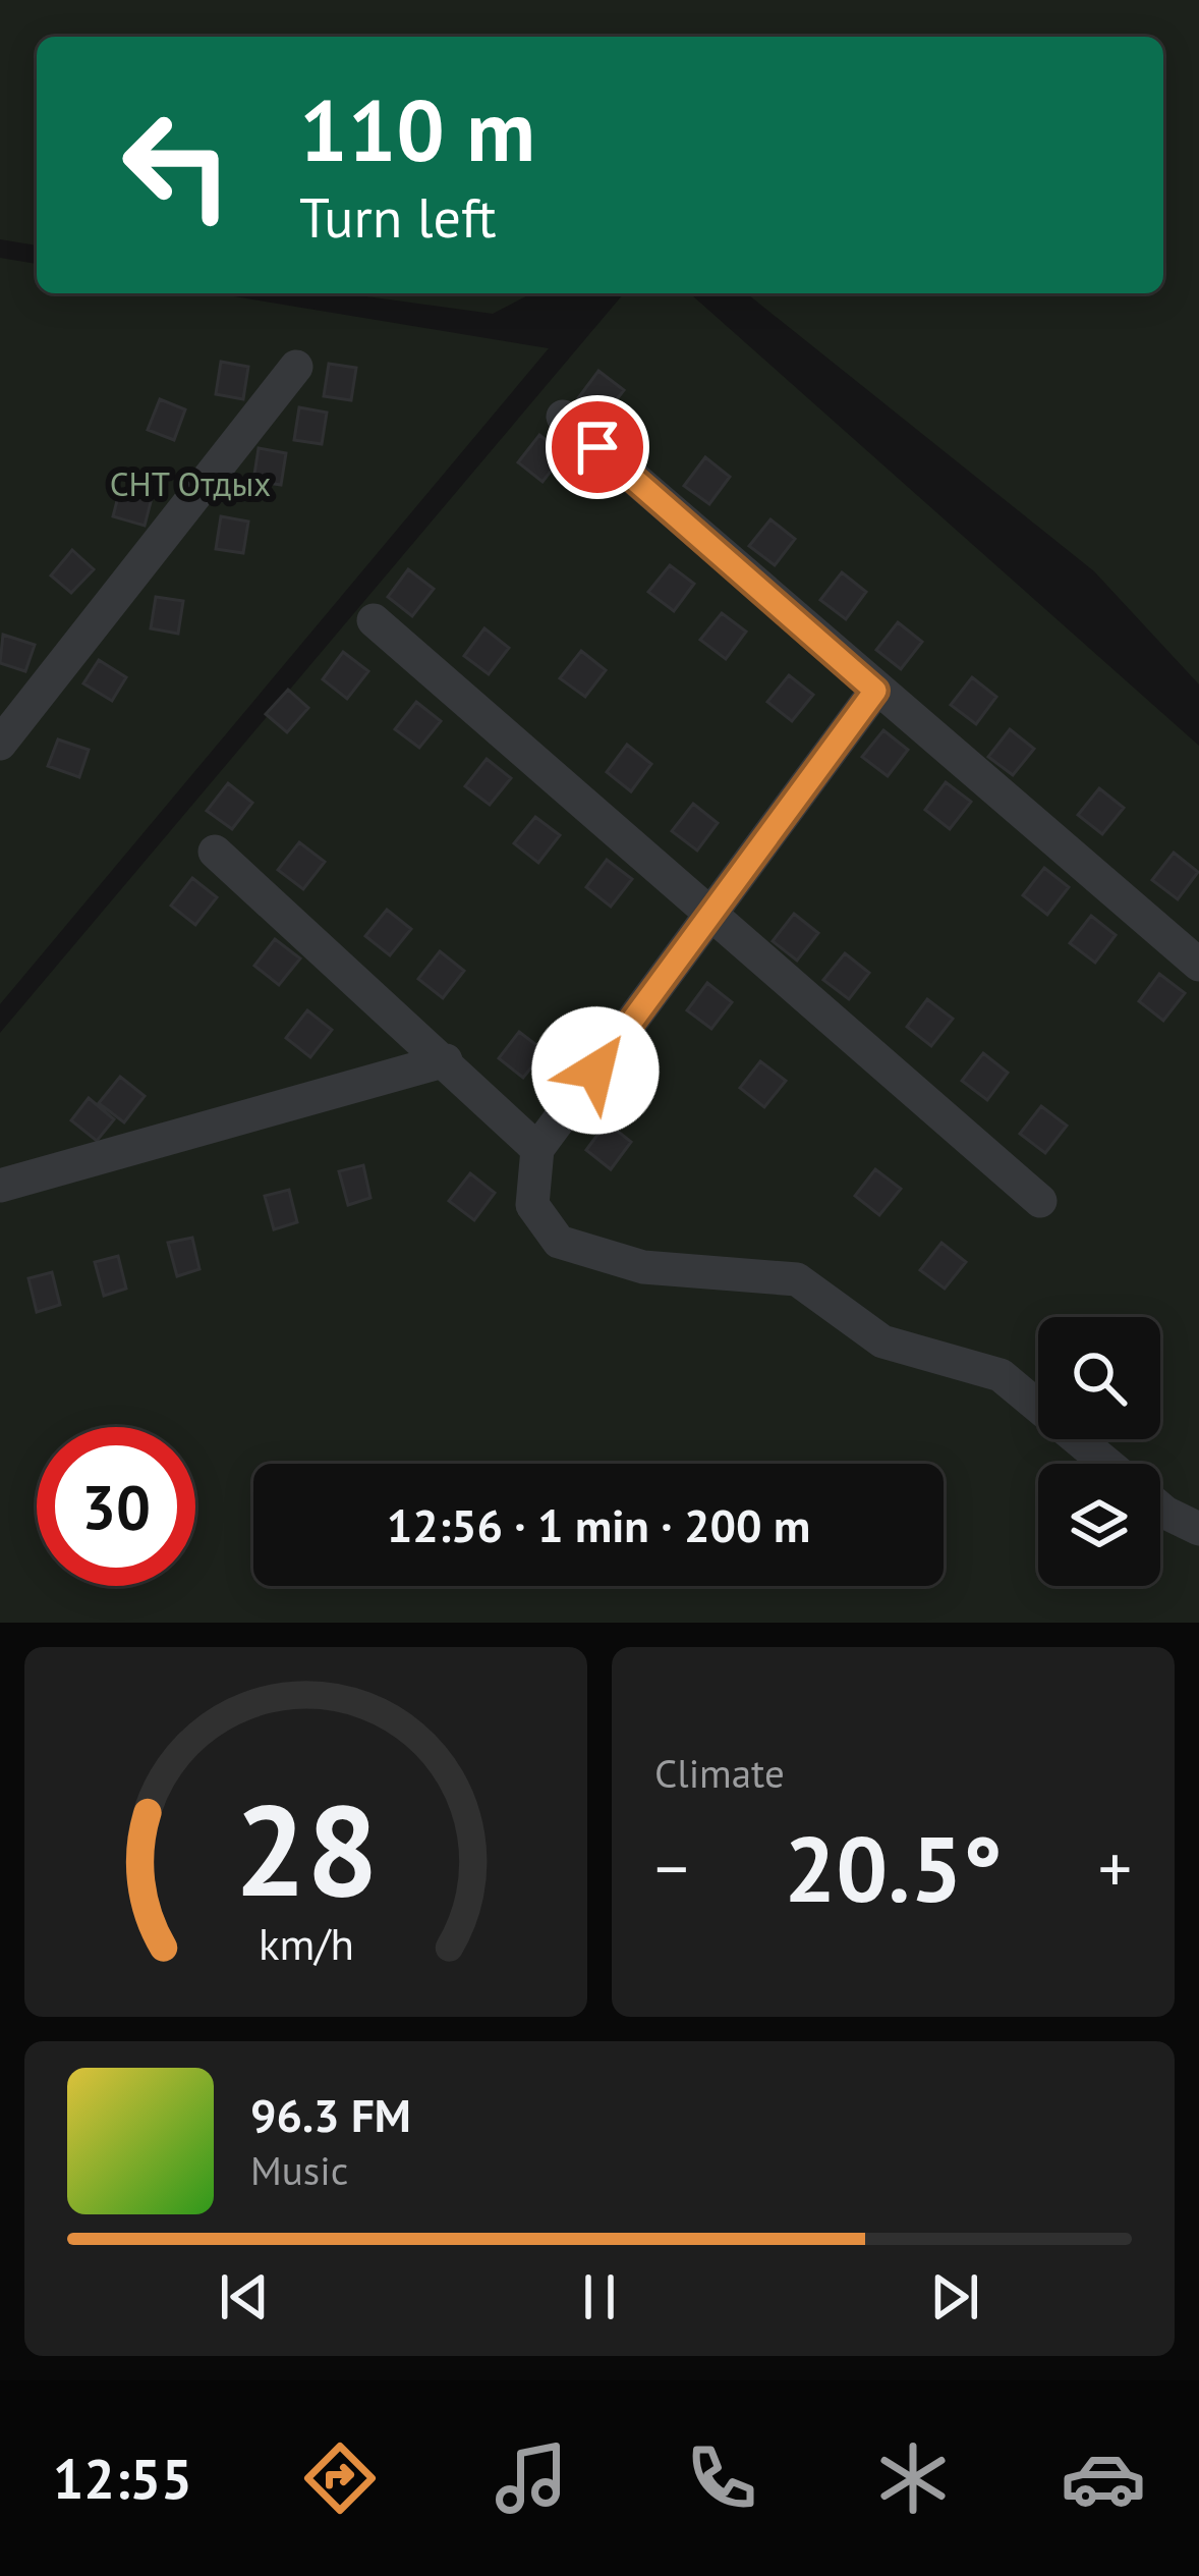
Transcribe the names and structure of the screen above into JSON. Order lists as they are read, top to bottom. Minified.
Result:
{"parks":["СНТ Отдых"],"page":{"turn":["110 m","Turn left"],"limit":"30","trip":"12:56 · 1 min · 200 m","tile":"Climate","heat":["−","20.5°","+"],"song":["96.3 FM","Music"],"tabs":"12:55","gauge":["28","km/h"]}}
